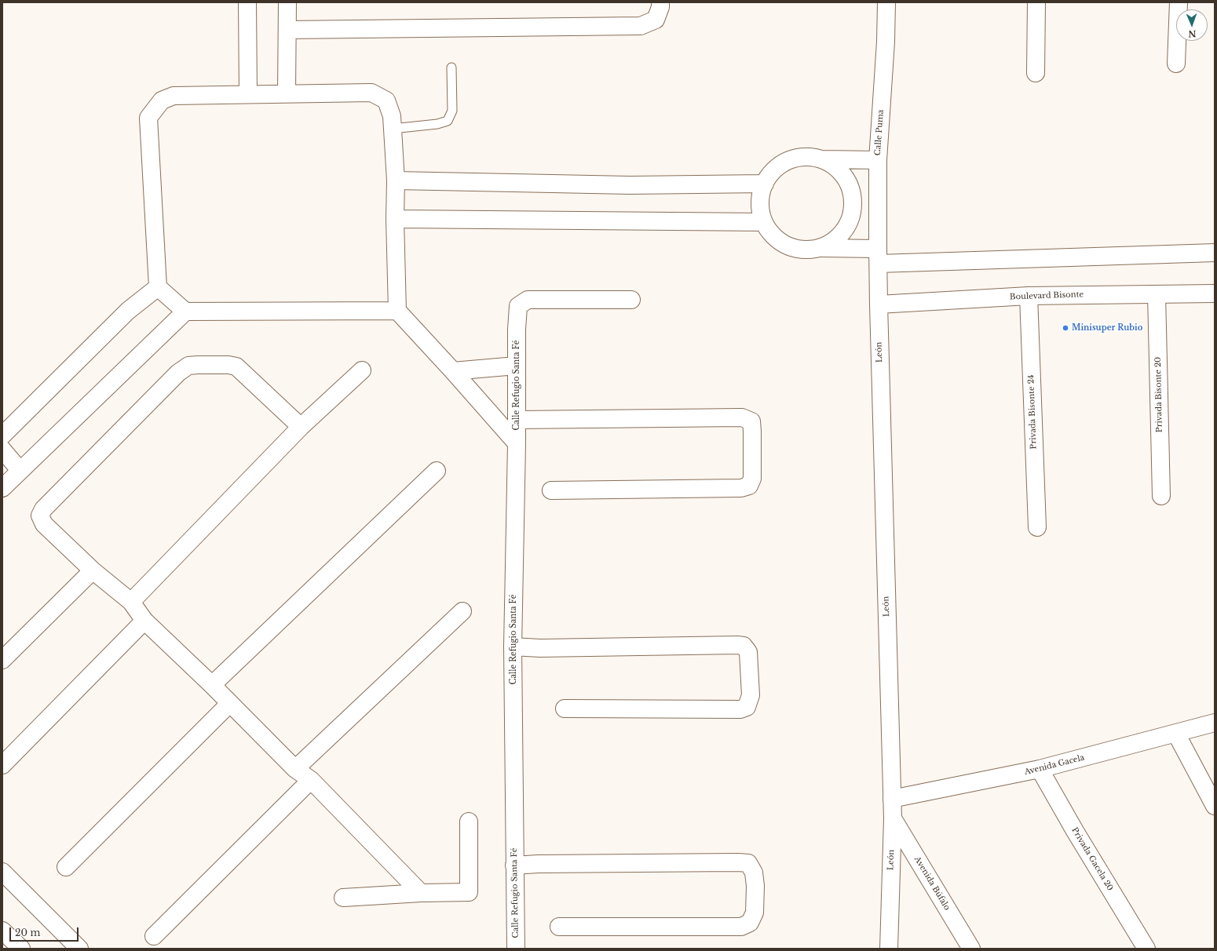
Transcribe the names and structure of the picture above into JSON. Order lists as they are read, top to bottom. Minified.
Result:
{"streets":{"street":["Calle Puma","Boulevard Bisonte","León","Calle Refugio Santa Fé","Privada Bisonte 20","Privada Bisonte 24","Avenida Gacela","Privada Gacela 20","Avenida Búfalo"]},"crossings":[["Calle Puma","León"],["Boulevard Bisonte","León"],["Boulevard Bisonte","Privada Bisonte 20"],["Boulevard Bisonte","Privada Bisonte 24"],["León","Avenida Gacela"],["León","Avenida Búfalo"],["Avenida Gacela","Privada Gacela 20"]],"places":["Minisuper Rubio"],"scale_bar":"20 m","north":"bottom"}
